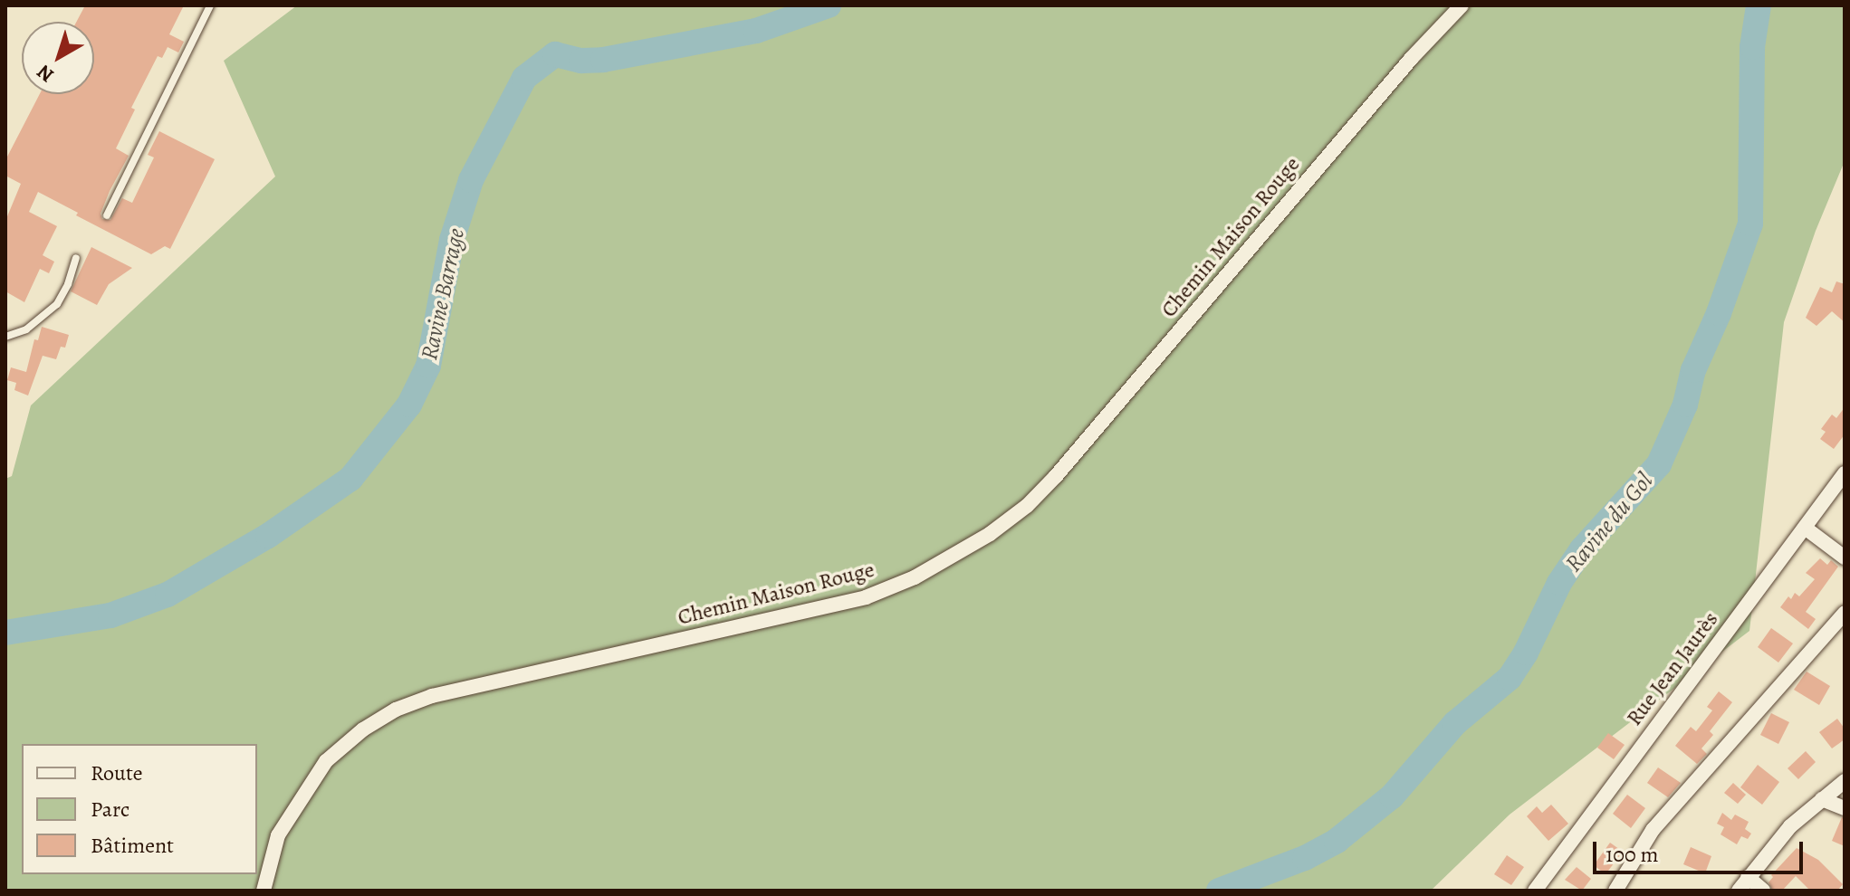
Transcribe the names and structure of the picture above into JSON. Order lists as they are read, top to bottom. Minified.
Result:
{"streets":{"street":["Chemin Maison Rouge","Rue Jean Jaurès"]},"water":["Ravine Barrage","Ravine du Gol"],"legend":["Route","Parc","Bâtiment"],"scale_bar":"100 m","north":"bottom left"}
